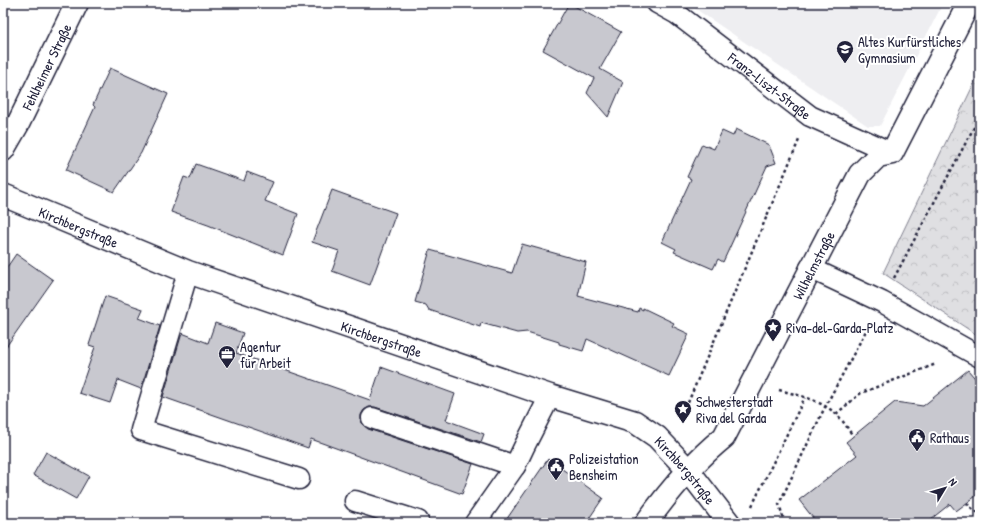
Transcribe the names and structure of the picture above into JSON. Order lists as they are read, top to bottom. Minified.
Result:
{"streets":{"street":["Fehlheimer Straße","Kirchbergstraße","Wilhelmstraße"],"lane":["Franz-Liszt-Straße"]},"crossings":[["Franz-Liszt-Straße","Wilhelmstraße"],["Kirchbergstraße","Wilhelmstraße"]],"places":{"school or university":["Altes Kurfürstliches Gymnasium"],"place":["Riva-del-Garda-Platz","Schwesterstadt Riva del Garda"],"office":["Agentur für Arbeit"],"public building":["Rathaus","Polizeistation Bensheim"]},"north":"top right"}
